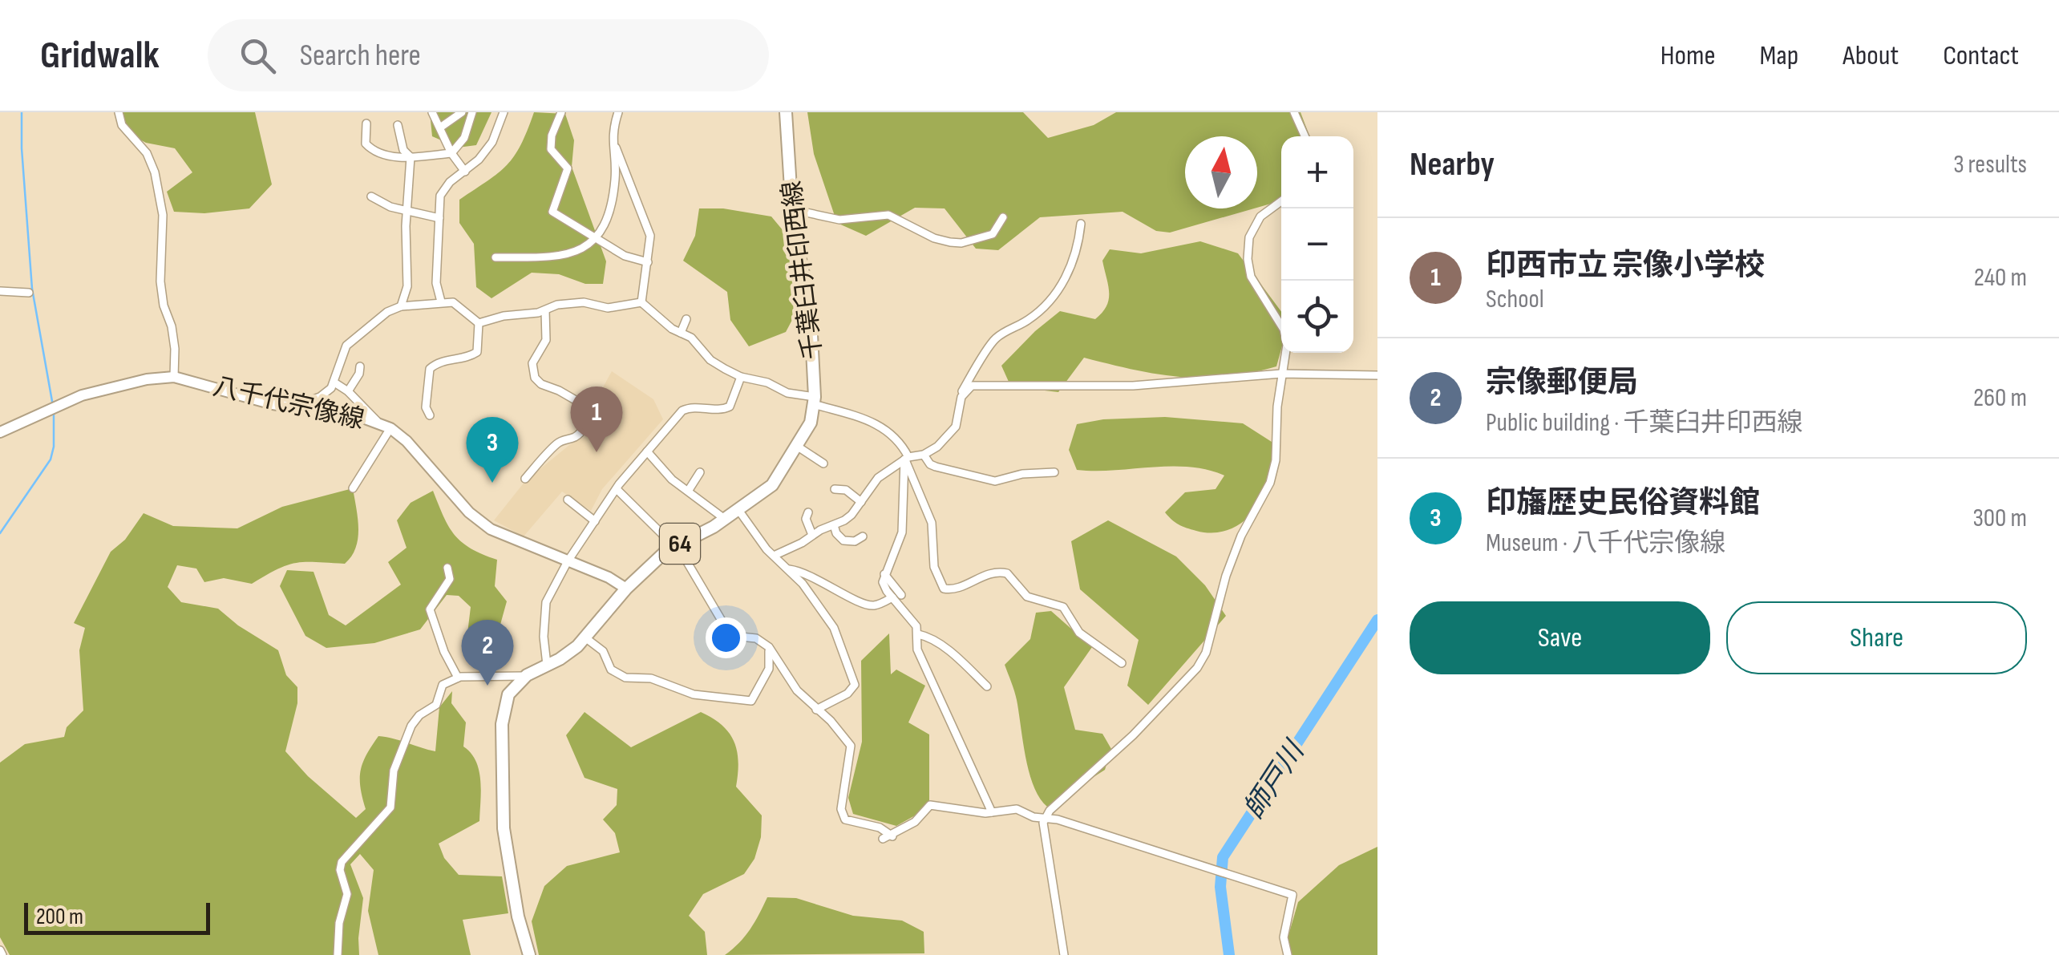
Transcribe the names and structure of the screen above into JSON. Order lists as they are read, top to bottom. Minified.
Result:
{"streets":{"main road":["千葉臼井印西線","八千代宗像線","64"]},"crossings":[["千葉臼井印西線","八千代宗像線"]],"water":["師戸川"],"scale_bar":"200 m","north":"top","page":{"header":"Gridwalk","search":"Search here","nav":["Home","Map","About","Contact"],"heading":["Nearby","3 results"],"map_buttons":["+","−"],"list":[{"mark":"1","name":"印西市立 宗像小学校","note":"School","value":"240 m"},{"mark":"2","name":"宗像郵便局","note":"Public building · 千葉臼井印西線","value":"260 m"},{"mark":"3","name":"印旛歴史民俗資料館","note":"Museum · 八千代宗像線","value":"300 m"}],"pins":["1","3","2"],"buttons":["Save","Share"],"scale":"200 m"}}
